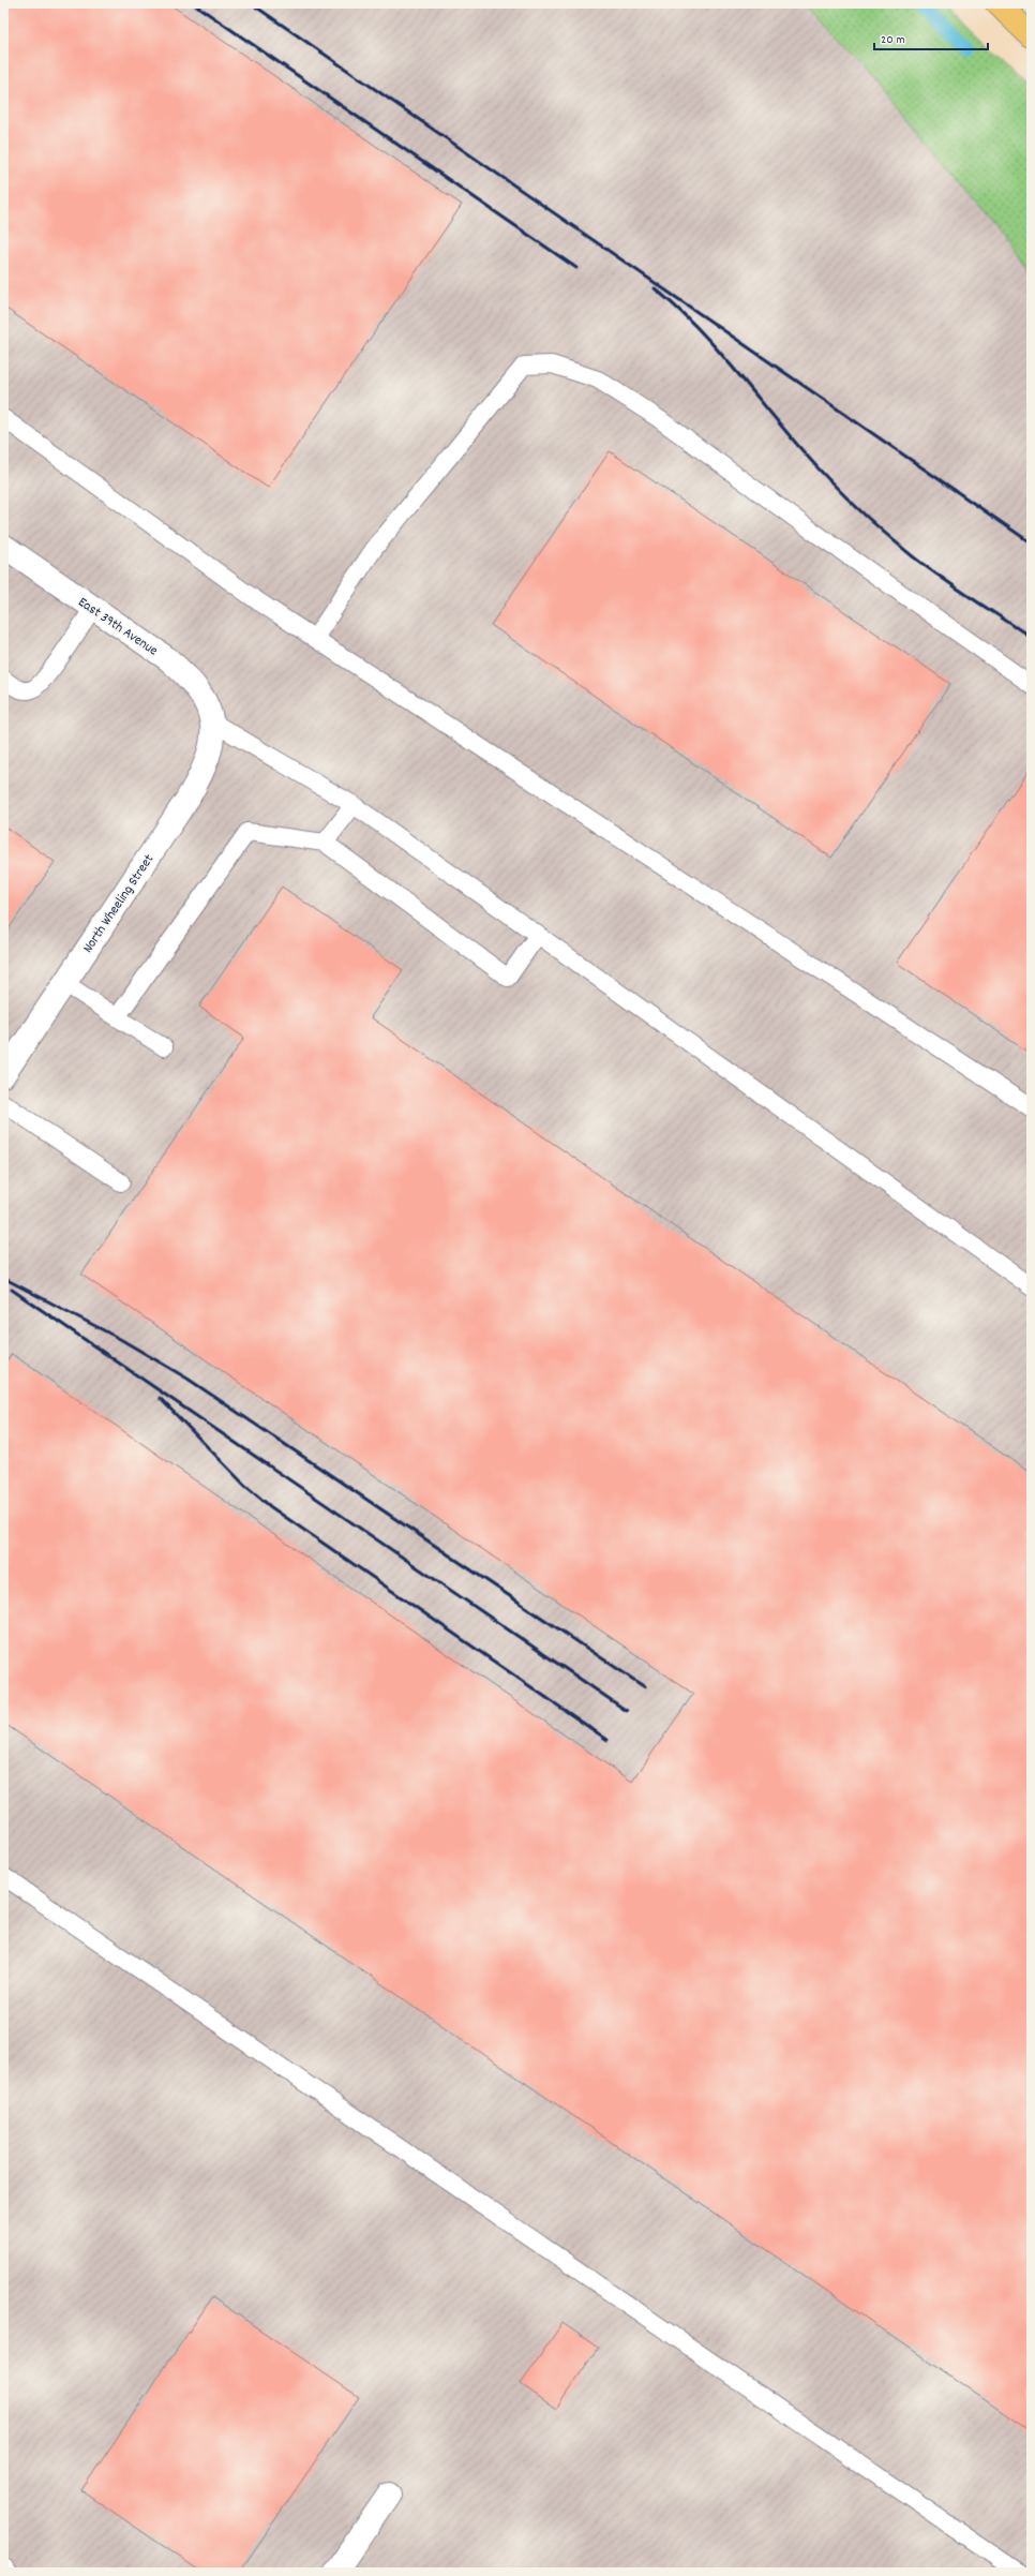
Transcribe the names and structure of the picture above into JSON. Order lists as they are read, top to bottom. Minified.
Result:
{"streets":{"street":["East 39th Avenue","North Wheeling Street"]},"crossings":[["East 39th Avenue","North Wheeling Street"]],"scale_bar":"20 m"}
